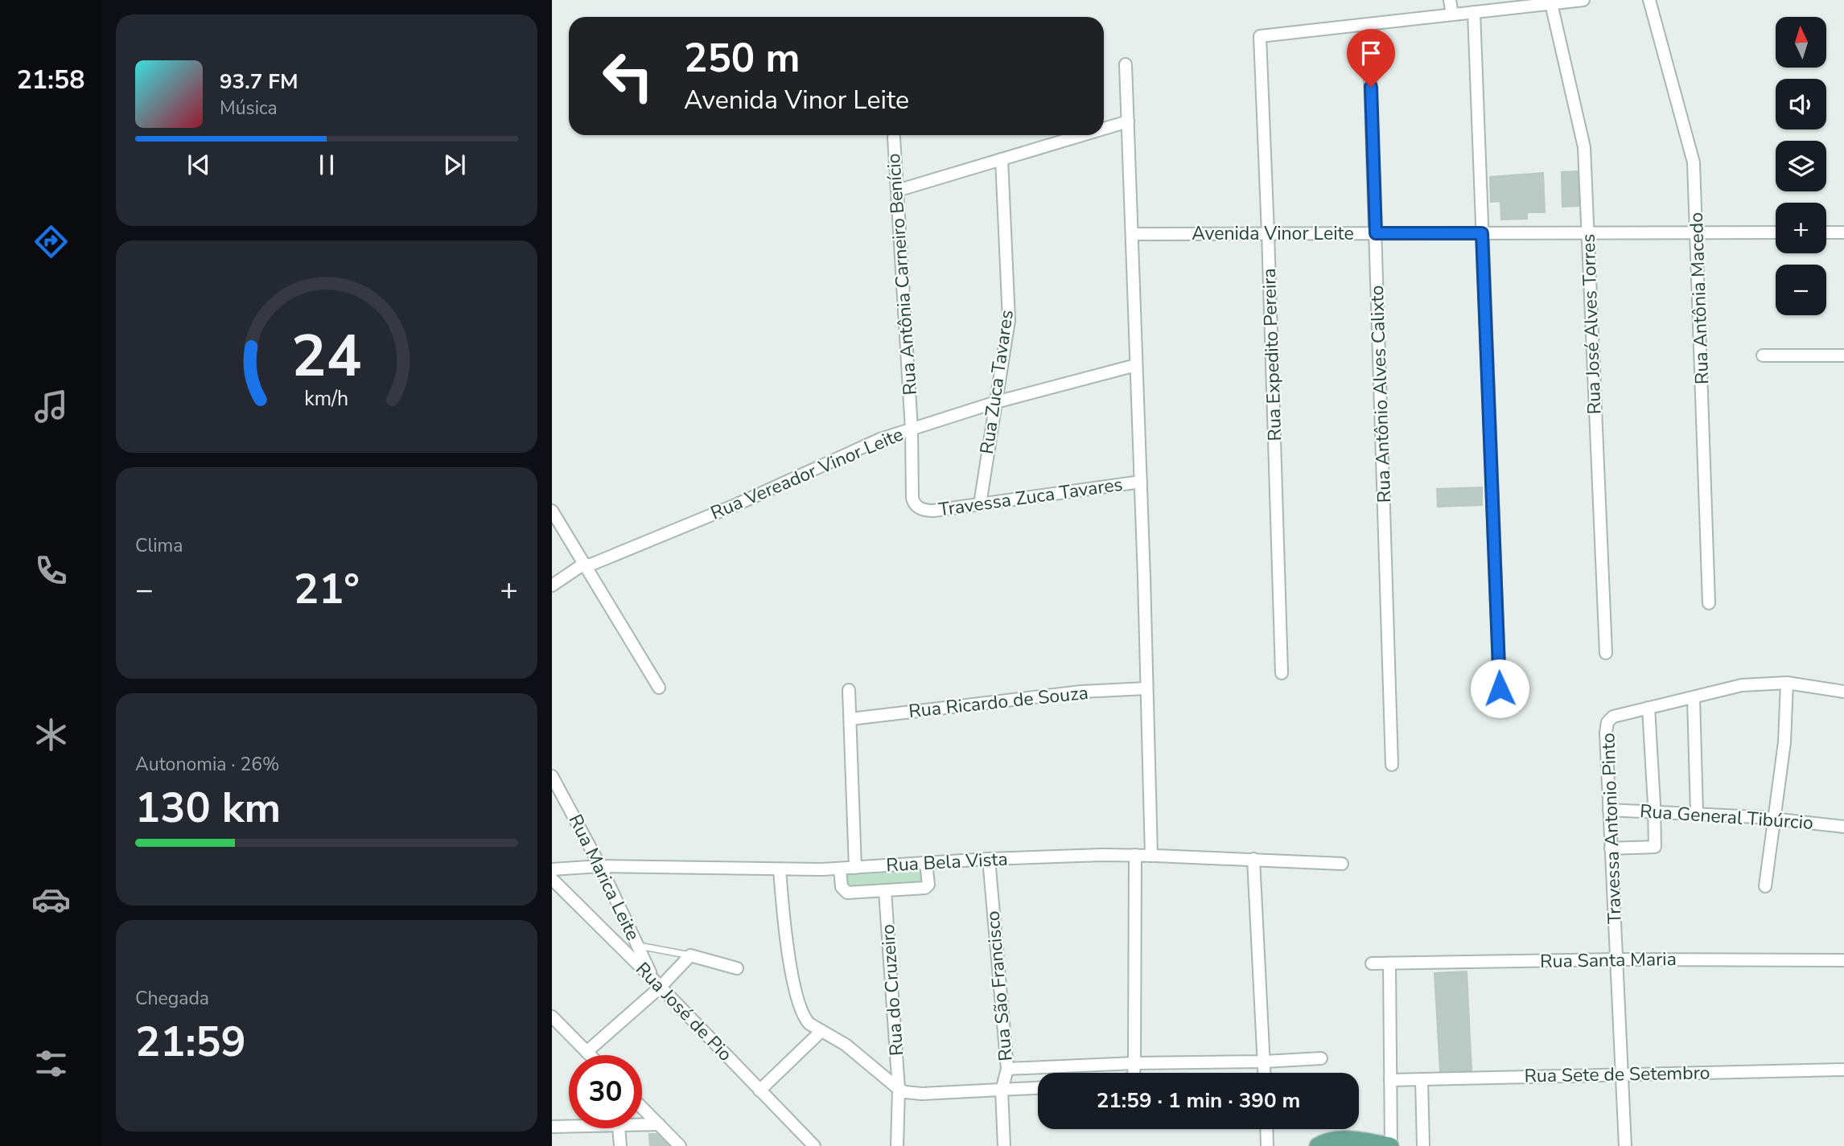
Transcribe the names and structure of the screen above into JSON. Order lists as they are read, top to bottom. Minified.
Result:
{"streets":{"street":["Avenida Vinor Leite","Rua Antônia Carneiro Benício","Rua Antônia Macedo","Rua José Alves Torres","Rua Expedito Pereira","Rua Zuca Tavares","Rua Antônio Alves Calixto","Rua Vereador Vinor Leite","Travessa Zuca Tavares","Rua Ricardo de Souza","Rua General Tibúrcio","Travessa Antonio Pinto","Rua Bela Vista","Rua Marica Leite","Rua Santa Maria","Rua São Francisco","Rua do Cruzeiro","Rua José de Pio","Rua Sete de Setembro"]},"crossings":[["Avenida Vinor Leite","Rua Antônia Macedo"],["Avenida Vinor Leite","Rua José Alves Torres"],["Avenida Vinor Leite","Rua Expedito Pereira"],["Avenida Vinor Leite","Rua Antônio Alves Calixto"],["Rua Antônia Carneiro Benício","Rua Vereador Vinor Leite"],["Rua Antônia Carneiro Benício","Travessa Zuca Tavares"],["Rua Expedito Pereira","Rua Antônio Alves Calixto"],["Rua Zuca Tavares","Rua Vereador Vinor Leite"],["Rua Zuca Tavares","Travessa Zuca Tavares"],["Rua General Tibúrcio","Travessa Antonio Pinto"],["Travessa Antonio Pinto","Rua Santa Maria"],["Travessa Antonio Pinto","Rua Sete de Setembro"],["Rua Bela Vista","Rua Marica Leite"],["Rua Bela Vista","Rua São Francisco"],["Rua Marica Leite","Rua José de Pio"]],"north":"top","page":{"tabs":"21:58","map_buttons":["+","−"],"turn":["250 m","Avenida Vinor Leite"],"song":["93.7 FM","Música"],"tile":["Clima",["Autonomia · 26%","130 km"],["Chegada","21:59"]],"heat":["−","21°","+"],"limit":"30","trip":"21:59 · 1 min · 390 m","gauge":["24","km/h"]}}
